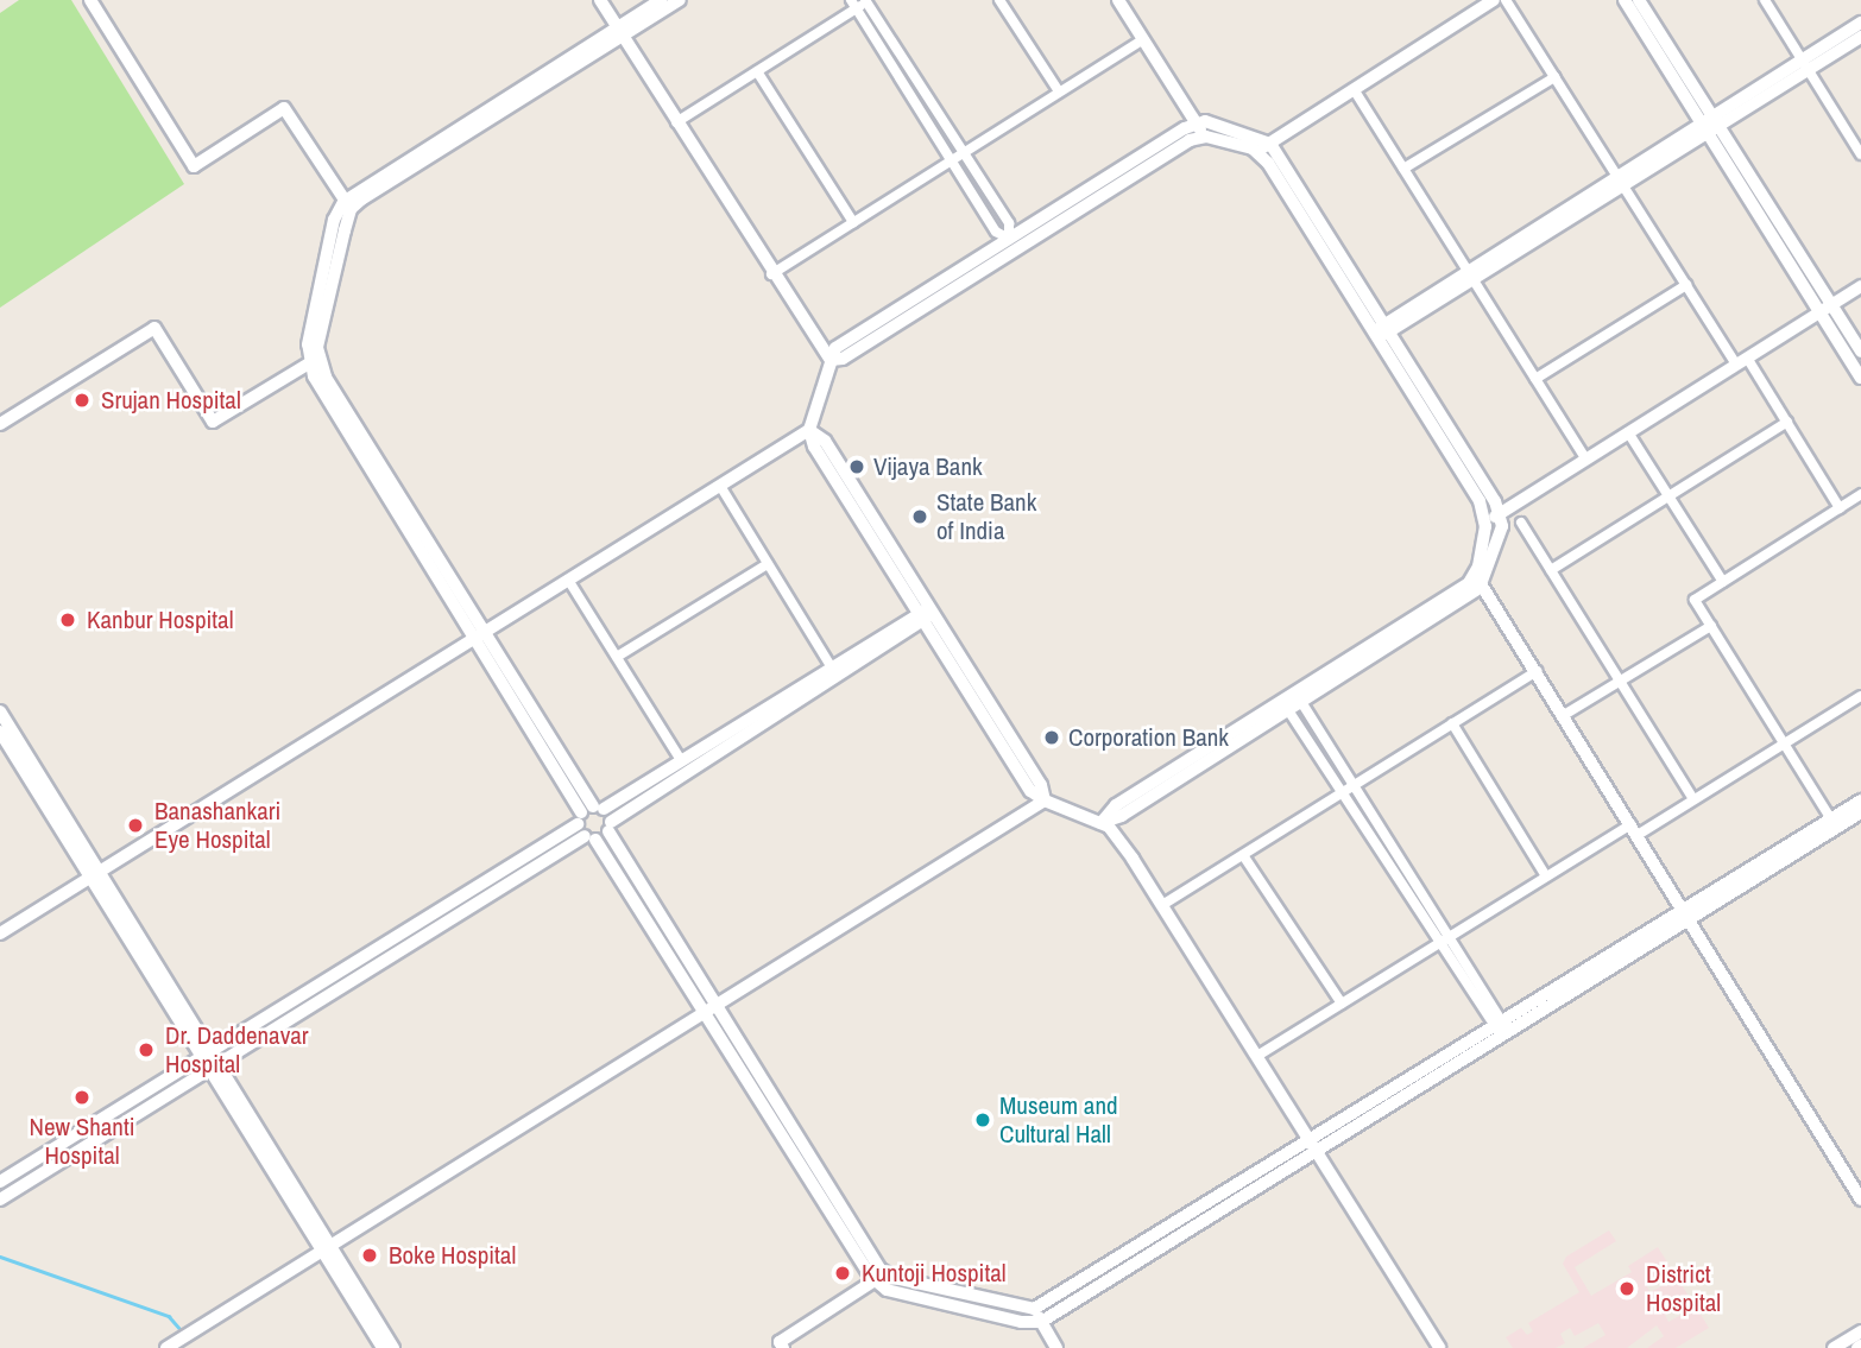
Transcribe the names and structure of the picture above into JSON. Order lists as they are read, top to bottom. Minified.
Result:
{"places":["Srujan Hospital","Vijaya Bank","State Bank of India","Kanbur Hospital","Corporation Bank","Banashankari Eye Hospital","Dr. Daddenavar Hospital","New Shanti Hospital","Museum and Cultural Hall","Boke Hospital","Kuntoji Hospital","District Hospital"]}
